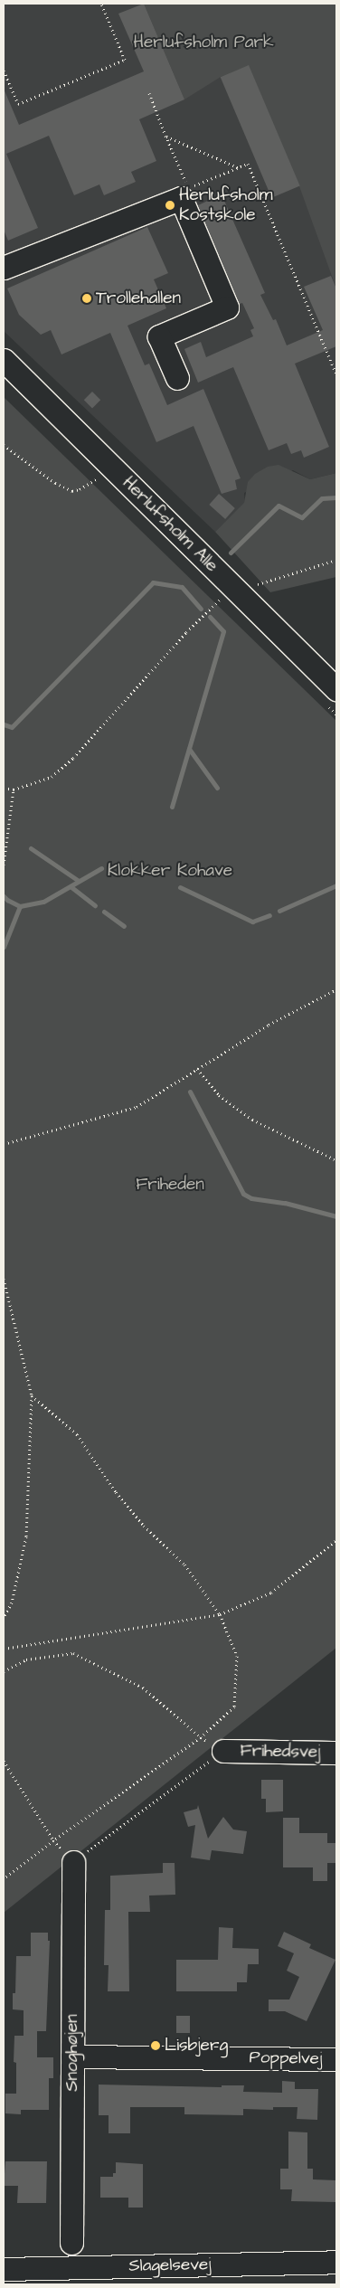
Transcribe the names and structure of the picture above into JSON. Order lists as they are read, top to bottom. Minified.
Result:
{"streets":{"street":["Herlufsholm Alle","Frihedsvej","Snoghøjen","Poppelvej","Slagelsevej"]},"crossings":[["Snoghøjen","Poppelvej"]],"parks":["Herlufsholm Park","Klokker Kohave","Friheden"],"places":["Herlufsholm Kostskole","Trollehallen","Lisbjerg"]}
